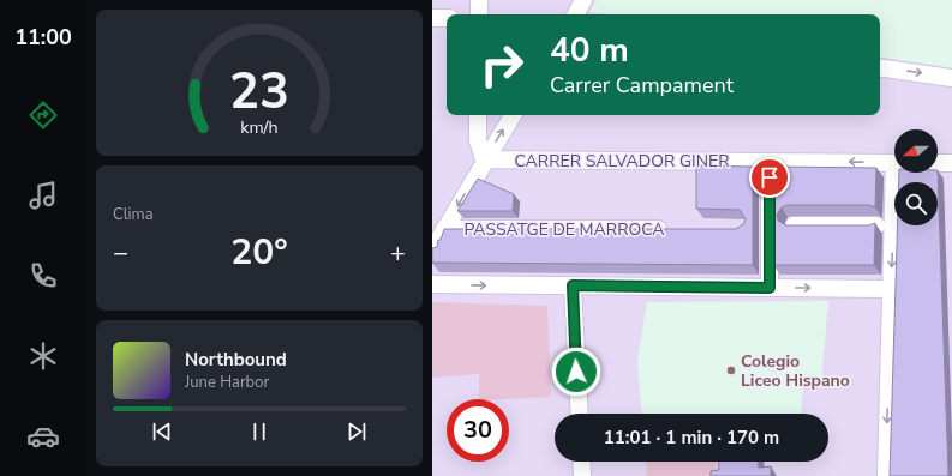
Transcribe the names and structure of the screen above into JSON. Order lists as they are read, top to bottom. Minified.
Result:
{"streets":{"street":["CARRER SALVADOR GINER","PASSATGE DE MARROCA"]},"places":["Colegio Liceo Hispano"],"north":"left","page":{"tabs":"11:00","turn":["40 m","Carrer Campament"],"tile":"Clima","heat":["−","20°","+"],"song":["Northbound","June Harbor"],"limit":"30","trip":"11:01 · 1 min · 170 m","gauge":["23","km/h"]}}
